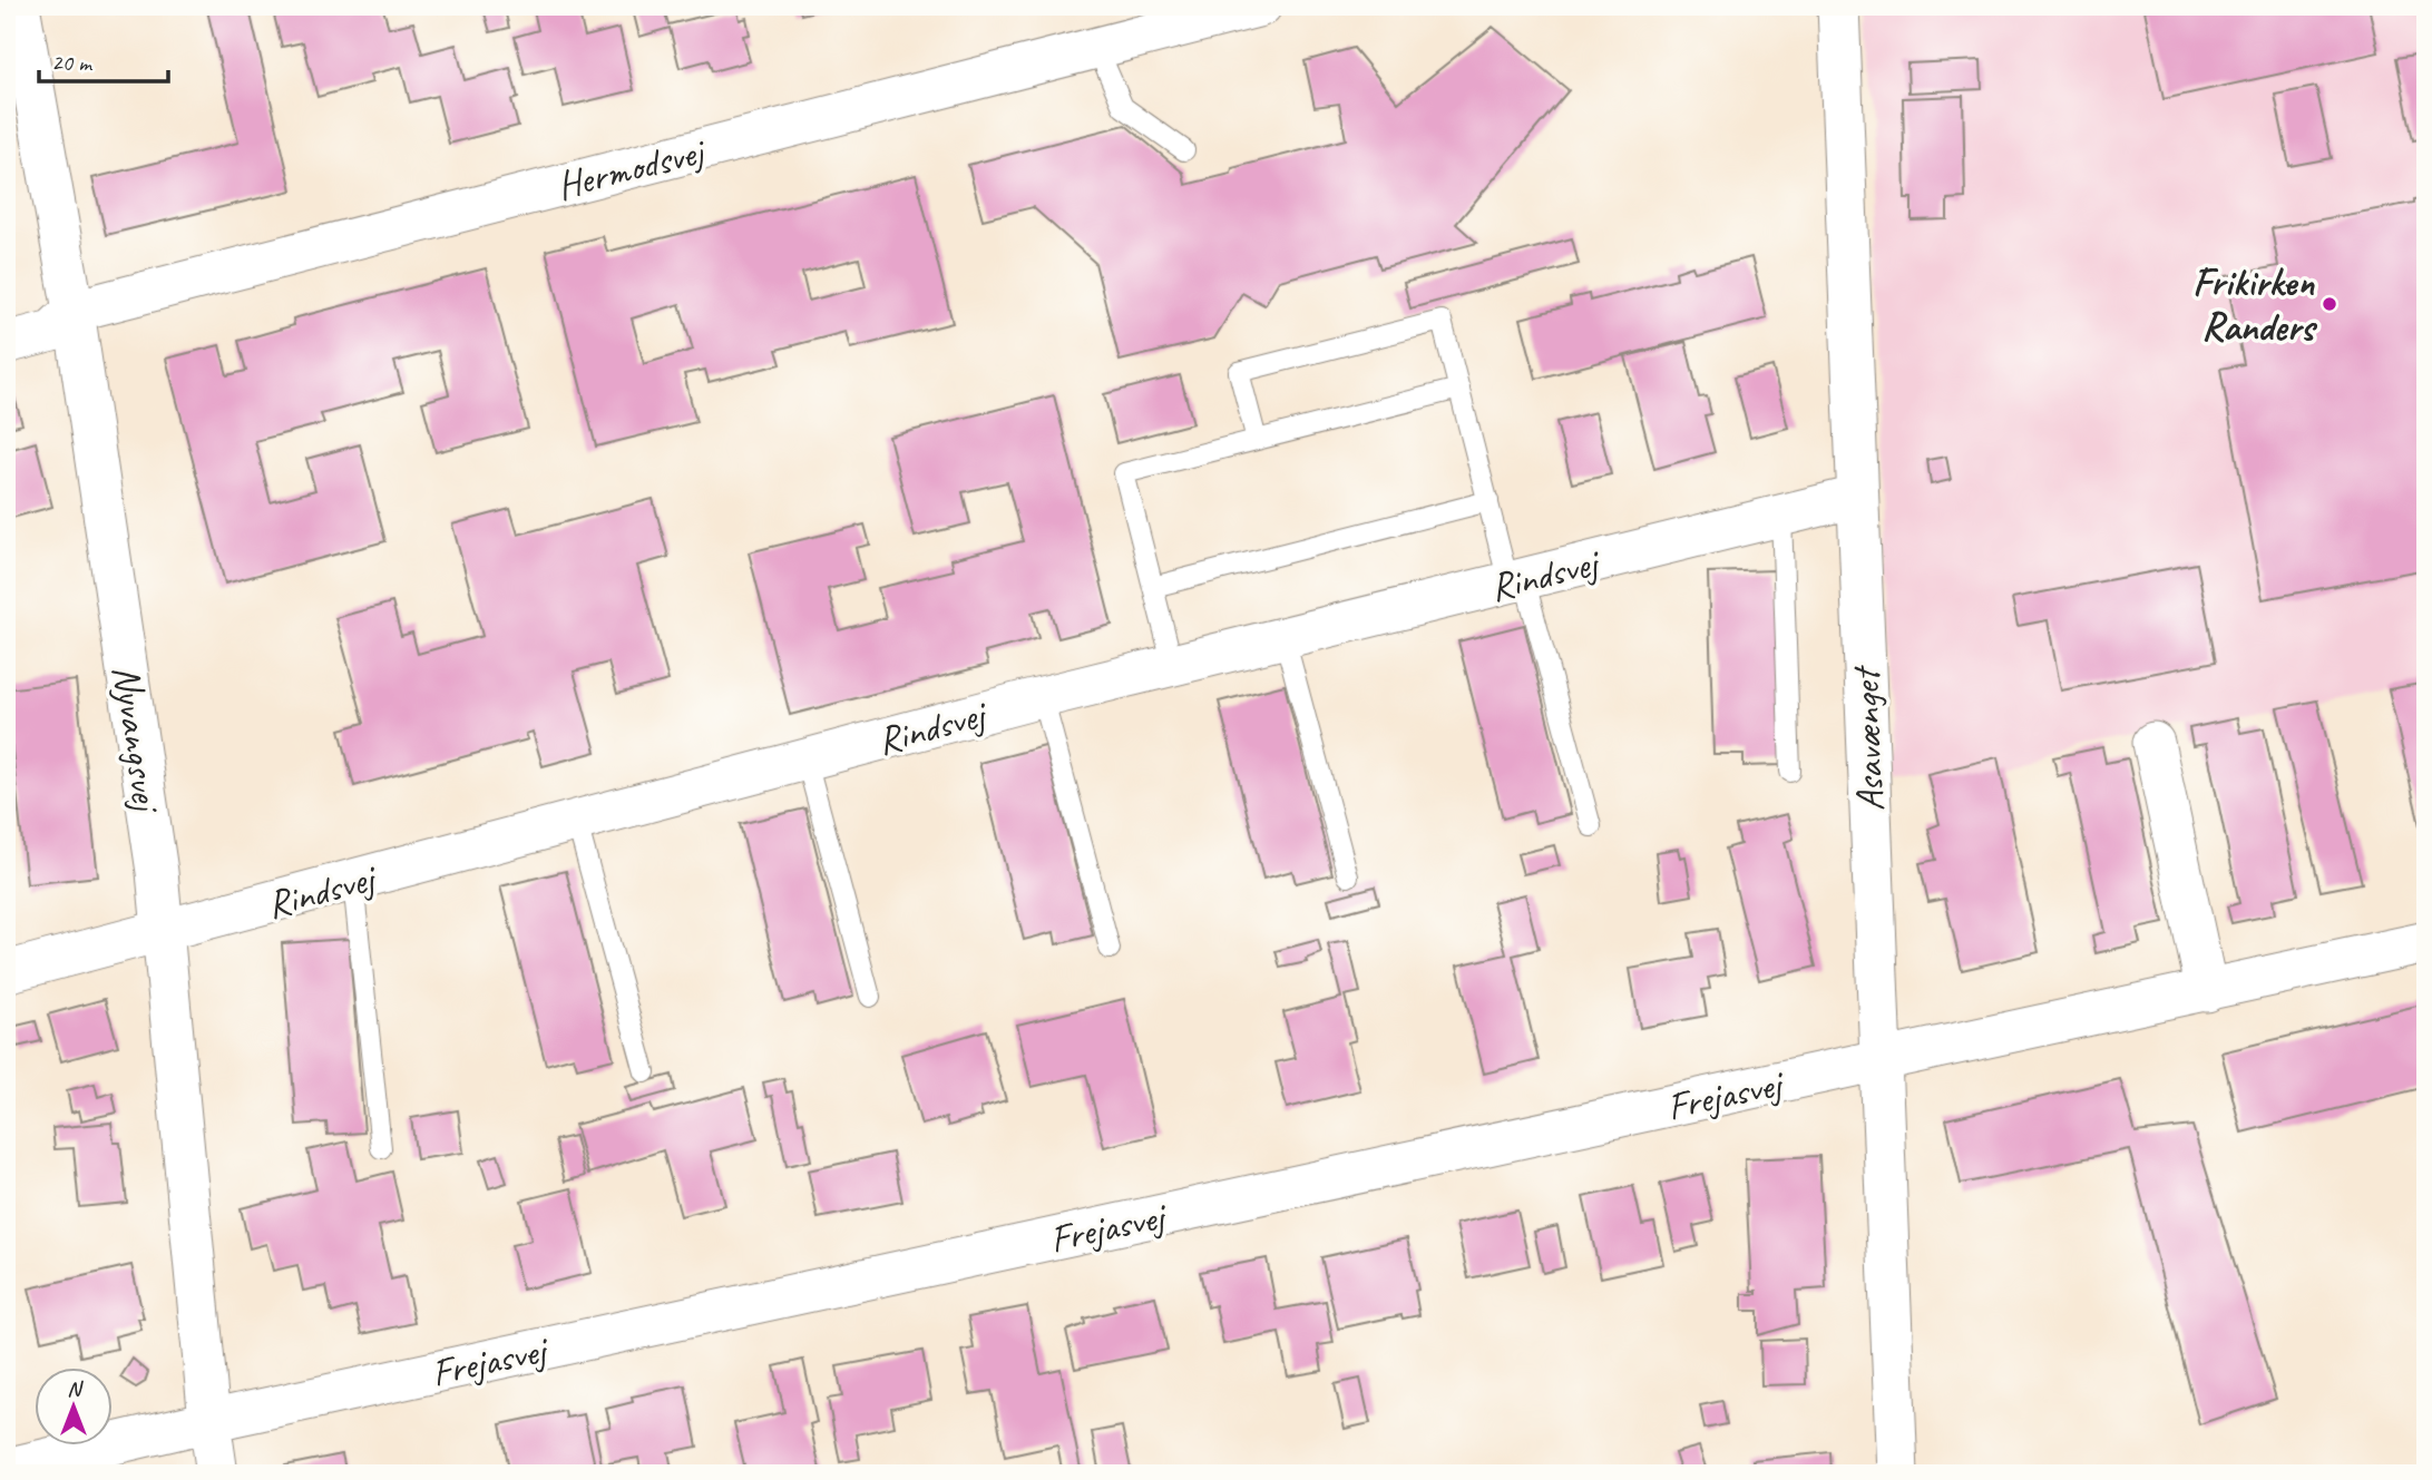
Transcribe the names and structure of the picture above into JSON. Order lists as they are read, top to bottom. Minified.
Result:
{"streets":{"street":["Hermodsvej","Rindsvej","Nyvangsvej","Asavænget","Frejasvej"]},"crossings":[["Hermodsvej","Nyvangsvej"],["Rindsvej","Nyvangsvej"],["Rindsvej","Asavænget"],["Nyvangsvej","Frejasvej"],["Asavænget","Frejasvej"]],"places":["Frikirken Randers"],"scale_bar":"20 m","north":"top"}
